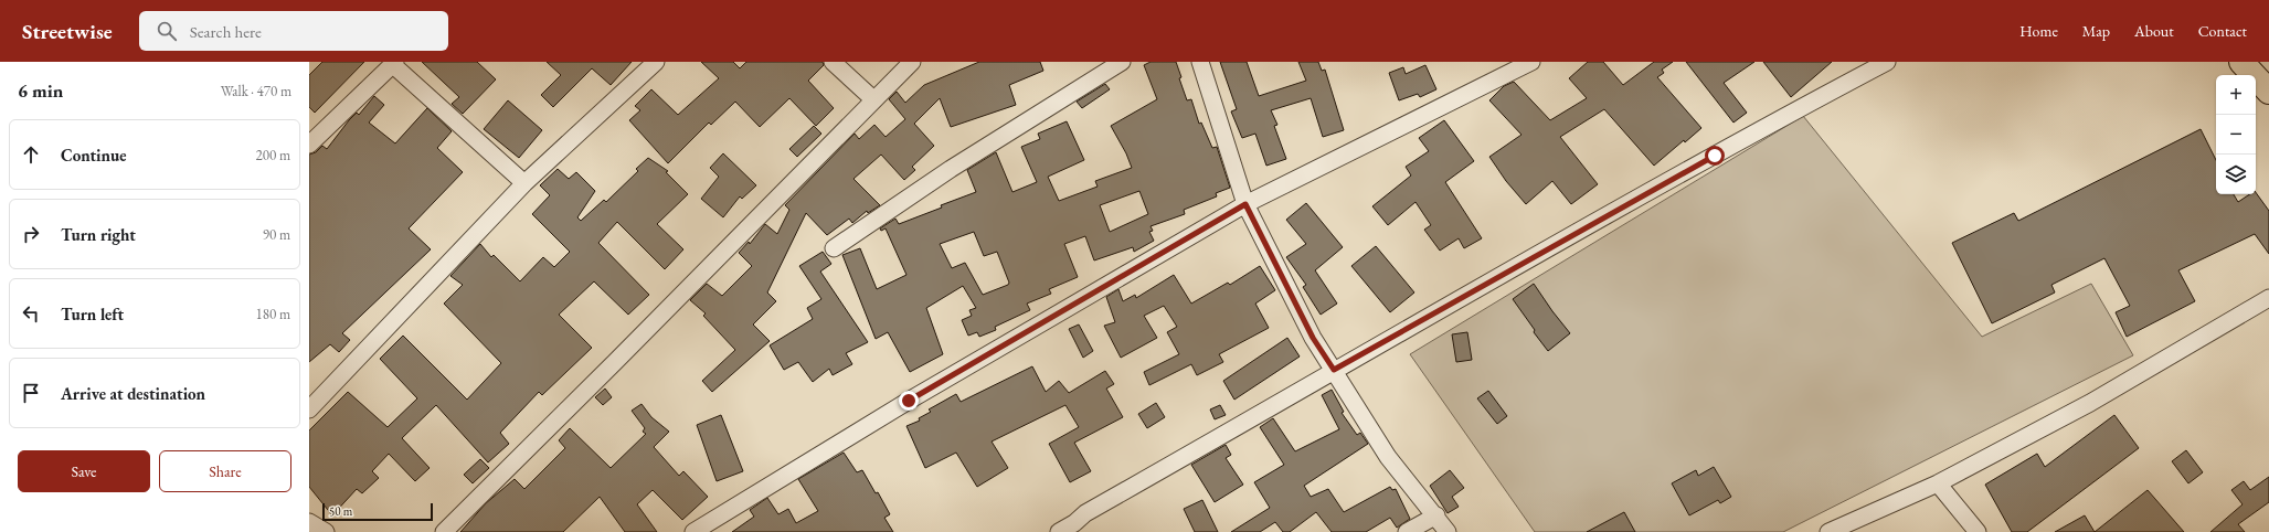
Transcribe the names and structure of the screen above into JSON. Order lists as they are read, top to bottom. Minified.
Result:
{"scale_bar":"50 m","page":{"header":"Streetwise","search":"Search here","nav":["Home","Map","About","Contact"],"heading":["6 min","Walk · 470 m"],"map_buttons":["+","−"],"list":[["Continue","200 m"],["Turn right","90 m"],["Turn left","180 m"],"Arrive at destination"],"buttons":["Save","Share"],"scale":"50 m"}}
